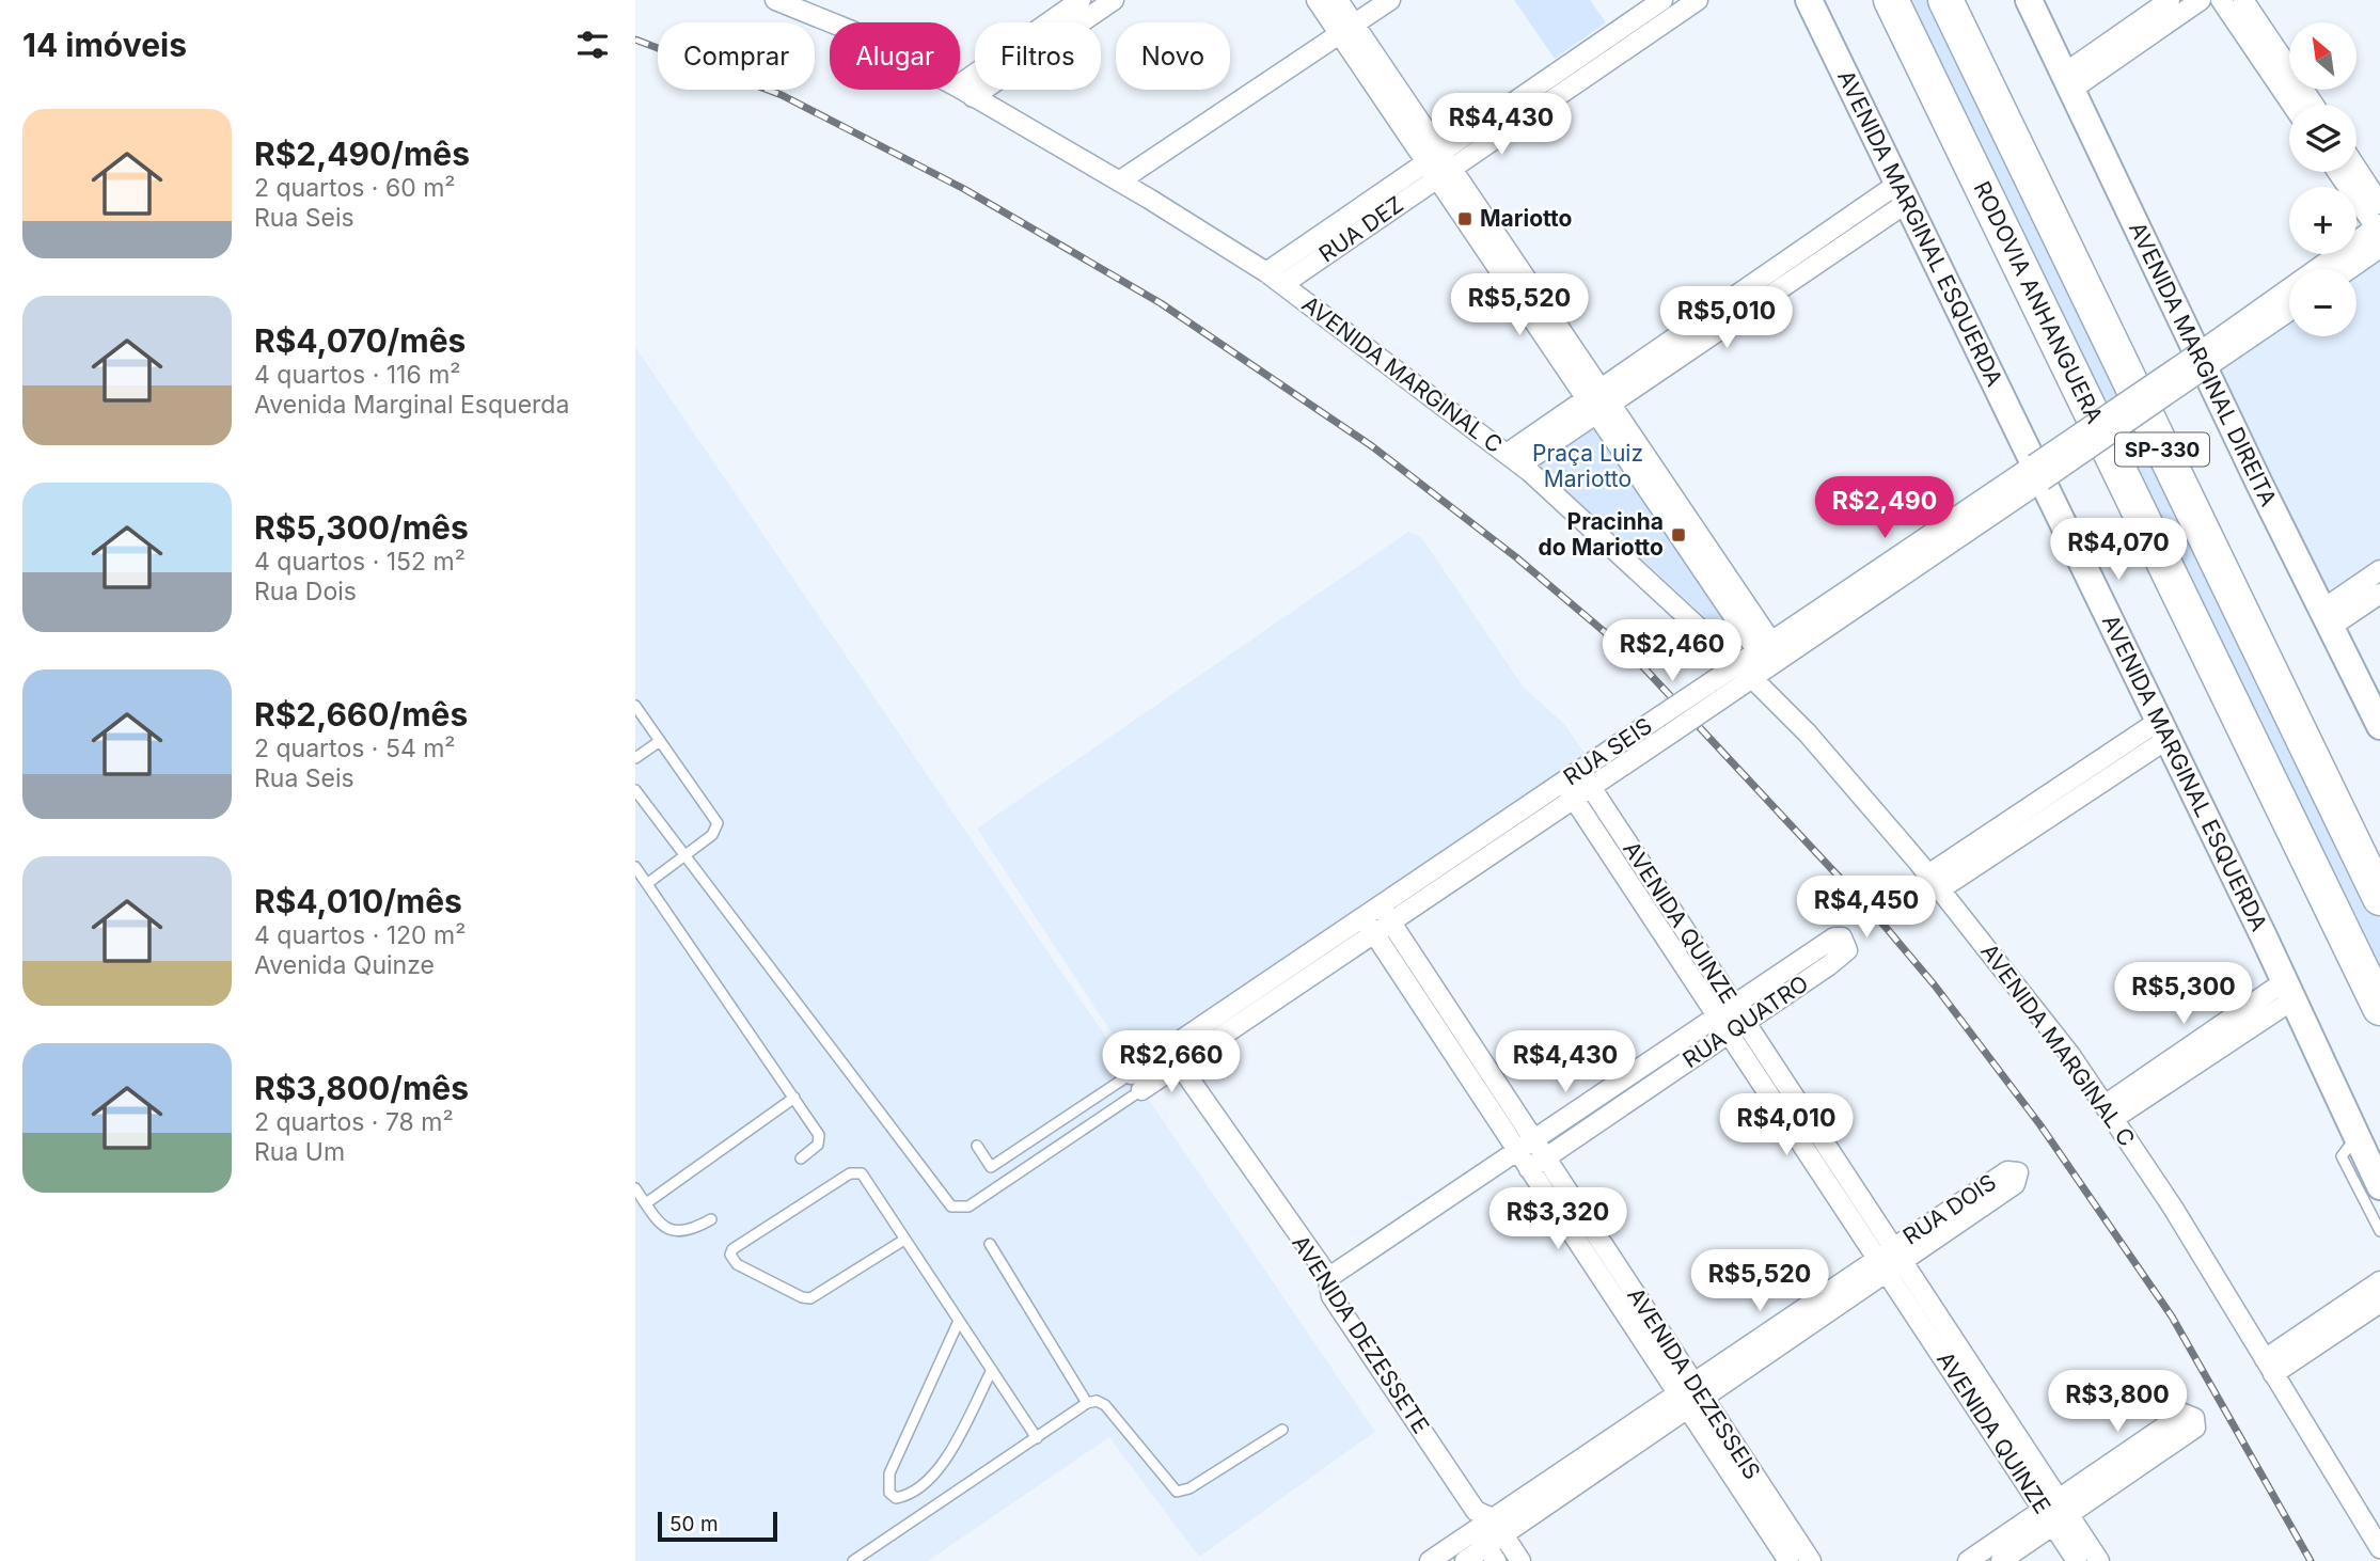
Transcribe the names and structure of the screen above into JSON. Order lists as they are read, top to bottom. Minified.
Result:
{"streets":{"highway":["RODOVIA ANHANGUERA","SP-330"],"main road":["AVENIDA MARGINAL ESQUERDA","AVENIDA MARGINAL DIREITA"],"street":["RUA DEZ","AVENIDA MARGINAL C","RUA SEIS","AVENIDA QUINZE","RUA QUATRO","RUA DOIS","AVENIDA DEZESSETE","AVENIDA DEZESSEIS"]},"crossings":[["RUA DEZ","AVENIDA MARGINAL C"],["AVENIDA MARGINAL ESQUERDA","RUA SEIS"],["AVENIDA MARGINAL DIREITA","RUA SEIS"],["AVENIDA MARGINAL C","RUA SEIS"],["RUA SEIS","AVENIDA QUINZE"],["RUA SEIS","AVENIDA DEZESSETE"],["RUA SEIS","AVENIDA DEZESSEIS"],["AVENIDA QUINZE","RUA QUATRO"],["AVENIDA QUINZE","RUA DOIS"],["RUA QUATRO","AVENIDA DEZESSETE"],["RUA QUATRO","AVENIDA DEZESSEIS"],["RUA DOIS","AVENIDA DEZESSETE"],["RUA DOIS","AVENIDA DEZESSEIS"]],"parks":["Praça Luiz Mariotto"],"places":{"transit":["Mariotto","Pracinha do Mariotto"]},"scale_bar":"50 m","north":"top left","page":{"heading":"14 imóveis","map_buttons":["+","−"],"chip":["Comprar","Alugar","Filtros","Novo"],"list":[{"name":"R$2,490/mês","note":"2 quartos · 60 m² · Rua Seis"},{"name":"R$4,070/mês","note":"4 quartos · 116 m² · Avenida Marginal Esquerda"},{"name":"R$5,300/mês","note":"4 quartos · 152 m² · Rua Dois"},{"name":"R$2,660/mês","note":"2 quartos · 54 m² · Rua Seis"},{"name":"R$4,010/mês","note":"4 quartos · 120 m² · Avenida Quinze"},{"name":"R$3,800/mês","note":"2 quartos · 78 m² · Rua Um"}],"price":["R$4,430","R$5,520","R$5,010","R$2,490","R$4,070","R$2,460","R$4,450","R$5,300","R$2,660","R$4,430","R$4,010","R$3,320","R$5,520","R$3,800"],"scale":"50 m"}}
